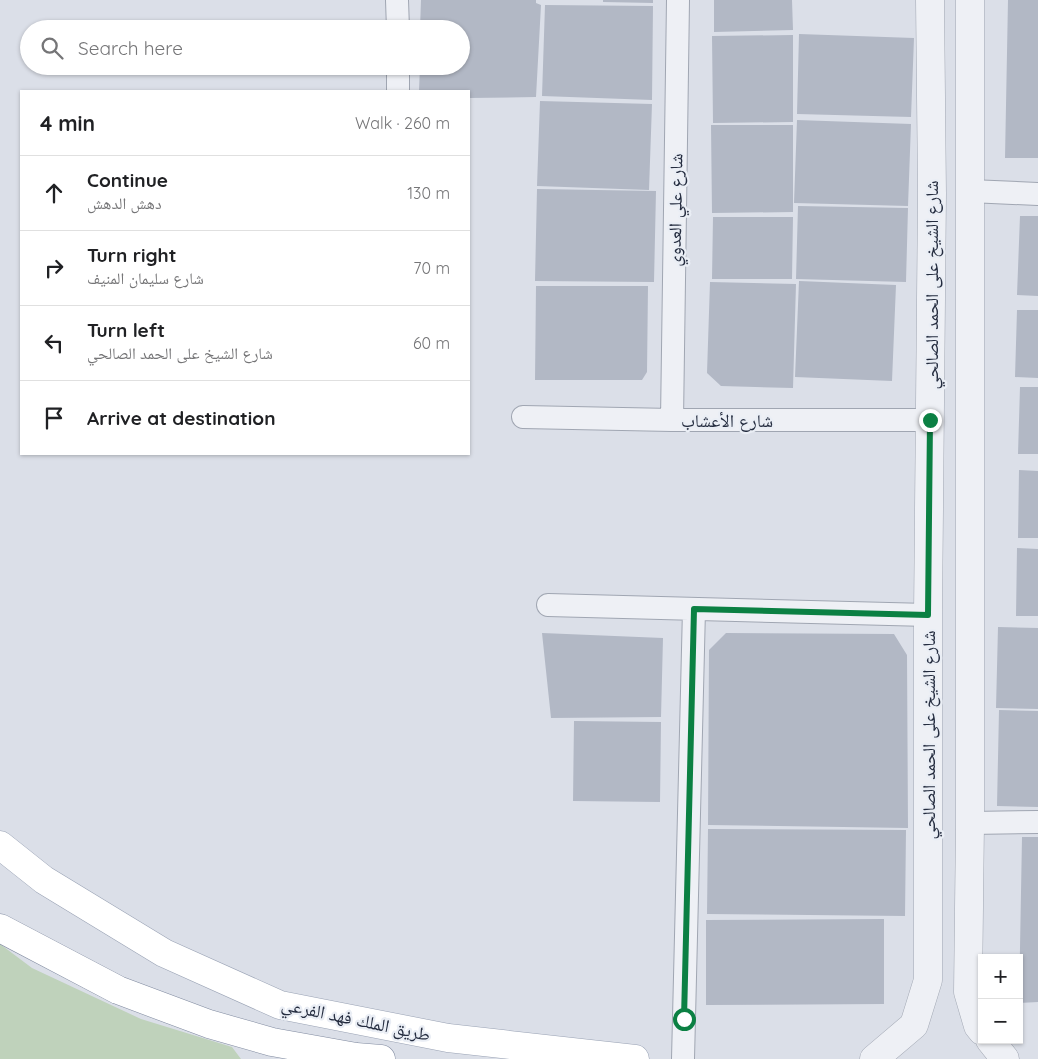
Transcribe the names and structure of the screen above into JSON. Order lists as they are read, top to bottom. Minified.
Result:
{"streets":{"main road":["طريق الملك فهد الفرعي"],"street":["شارع علي العدوي","شارع الشيخ على الحمد الصالحي","شارع الأعشاب"]},"crossings":[["شارع علي العدوي","شارع الأعشاب"],["شارع الشيخ على الحمد الصالحي","شارع الأعشاب"]],"page":{"search":"Search here","heading":["4 min","Walk · 260 m"],"list":[["Continue","دهش الدهش","130 m"],["Turn right","شارع سليمان المنيف","70 m"],["Turn left","شارع الشيخ على الحمد الصالحي","60 m"],"Arrive at destination"],"map_buttons":["+","−"]}}
